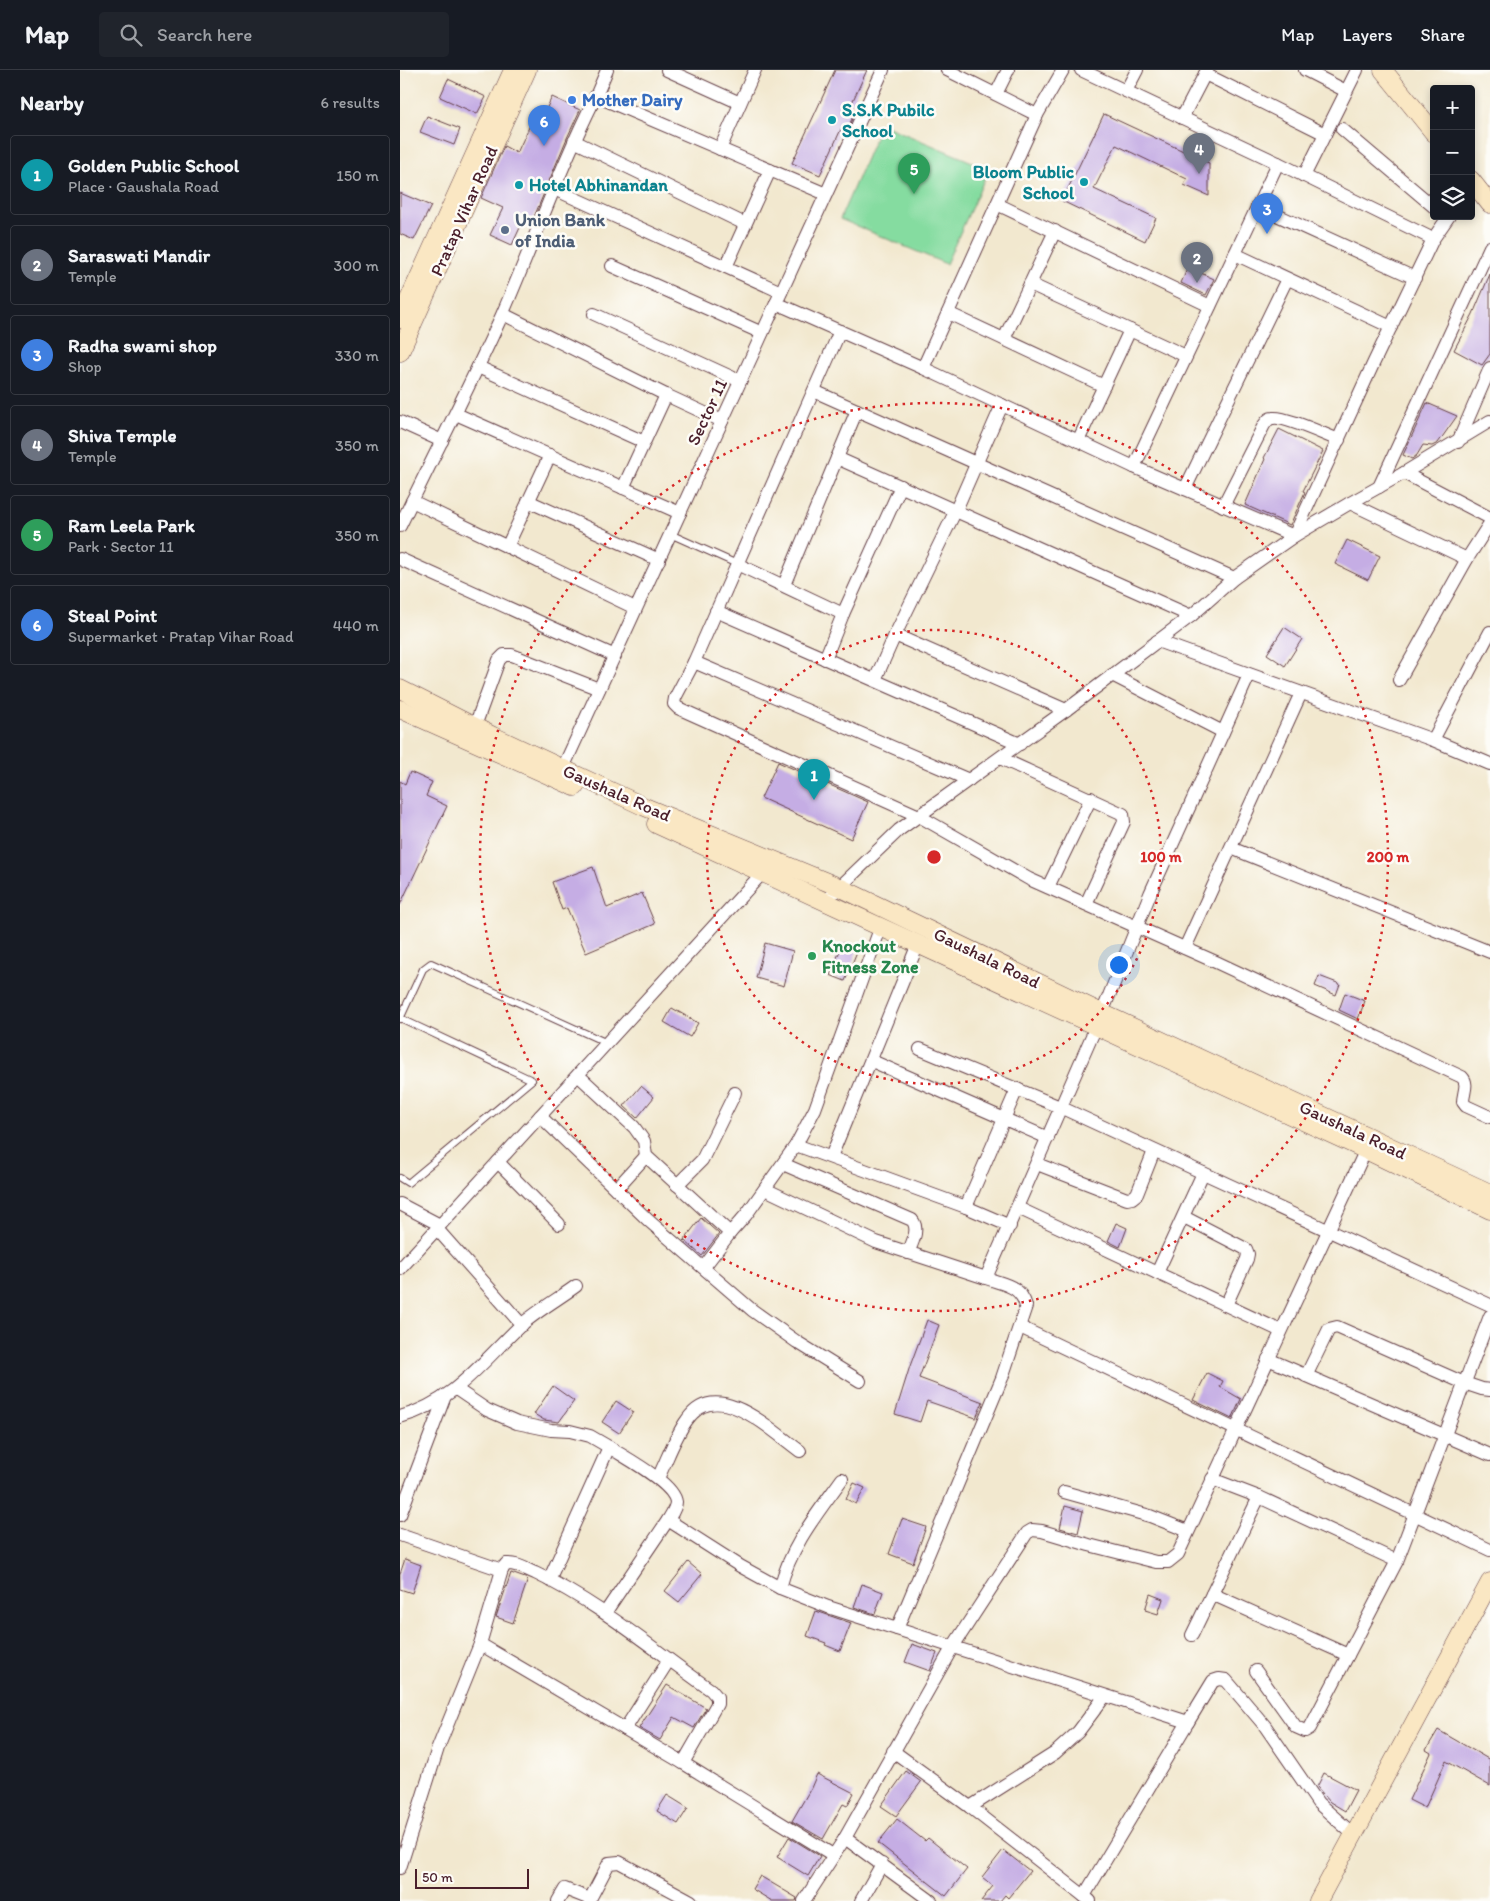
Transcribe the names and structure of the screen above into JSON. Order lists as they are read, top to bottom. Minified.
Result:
{"streets":{"street":["Pratap Vihar Road","Sector 11","Gaushala Road"]},"crossings":[["Sector 11","Gaushala Road"]],"places":["Mother Dairy","S.S.K Pubilc School","Bloom Public School","Hotel Abhinandan","Union Bank of India","Knockout Fitness Zone"],"scale_bar":"50 m","page":{"header":"Map","search":"Search here","nav":["Map","Layers","Share"],"heading":["Nearby","6 results"],"map_buttons":["+","−"],"pins":["6","4","5","3","2","1"],"list":[{"mark":"1","name":"Golden Public School","note":"Place · Gaushala Road","value":"150 m"},{"mark":"2","name":"Saraswati Mandir","note":"Temple","value":"300 m"},{"mark":"3","name":"Radha swami shop","note":"Shop","value":"330 m"},{"mark":"4","name":"Shiva Temple","note":"Temple","value":"350 m"},{"mark":"5","name":"Ram Leela Park","note":"Park · Sector 11","value":"350 m"},{"mark":"6","name":"Steal Point","note":"Supermarket · Pratap Vihar Road","value":"440 m"}],"scale":"50 m"},"rings":["100 m","200 m"]}
